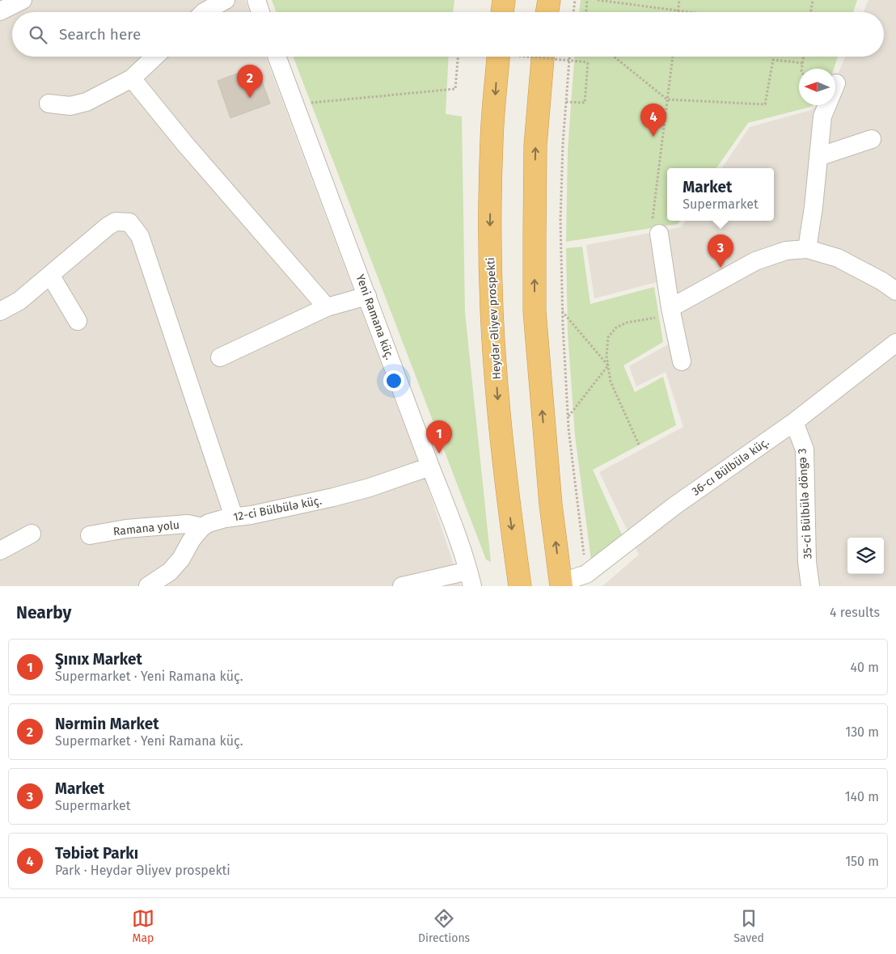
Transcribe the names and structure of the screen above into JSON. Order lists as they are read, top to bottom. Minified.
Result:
{"streets":{"highway":["Heydər Əliyev prospekti"],"street":["Yeni Ramana küç.","36-cı Bülbülə küç.","35-ci Bülbülə döngə 3","12-ci Bülbülə küç.","Ramana yolu"]},"crossings":[["Yeni Ramana küç.","12-ci Bülbülə küç."],["36-cı Bülbülə küç.","35-ci Bülbülə döngə 3"],["12-ci Bülbülə küç.","Ramana yolu"]],"north":"left","page":{"search":"Search here","pins":["2","4","3","1"],"popup":["Market","Supermarket"],"heading":["Nearby","4 results"],"list":[{"mark":"1","name":"Şınıx Market","note":"Supermarket · Yeni Ramana küç.","value":"40 m"},{"mark":"2","name":"Nərmin Market","note":"Supermarket · Yeni Ramana küç.","value":"130 m"},{"mark":"3","name":"Market","note":"Supermarket","value":"140 m"},{"mark":"4","name":"Təbiət Parkı","note":"Park · Heydər Əliyev prospekti","value":"150 m"}],"nav":["Map","Directions","Saved"]}}
